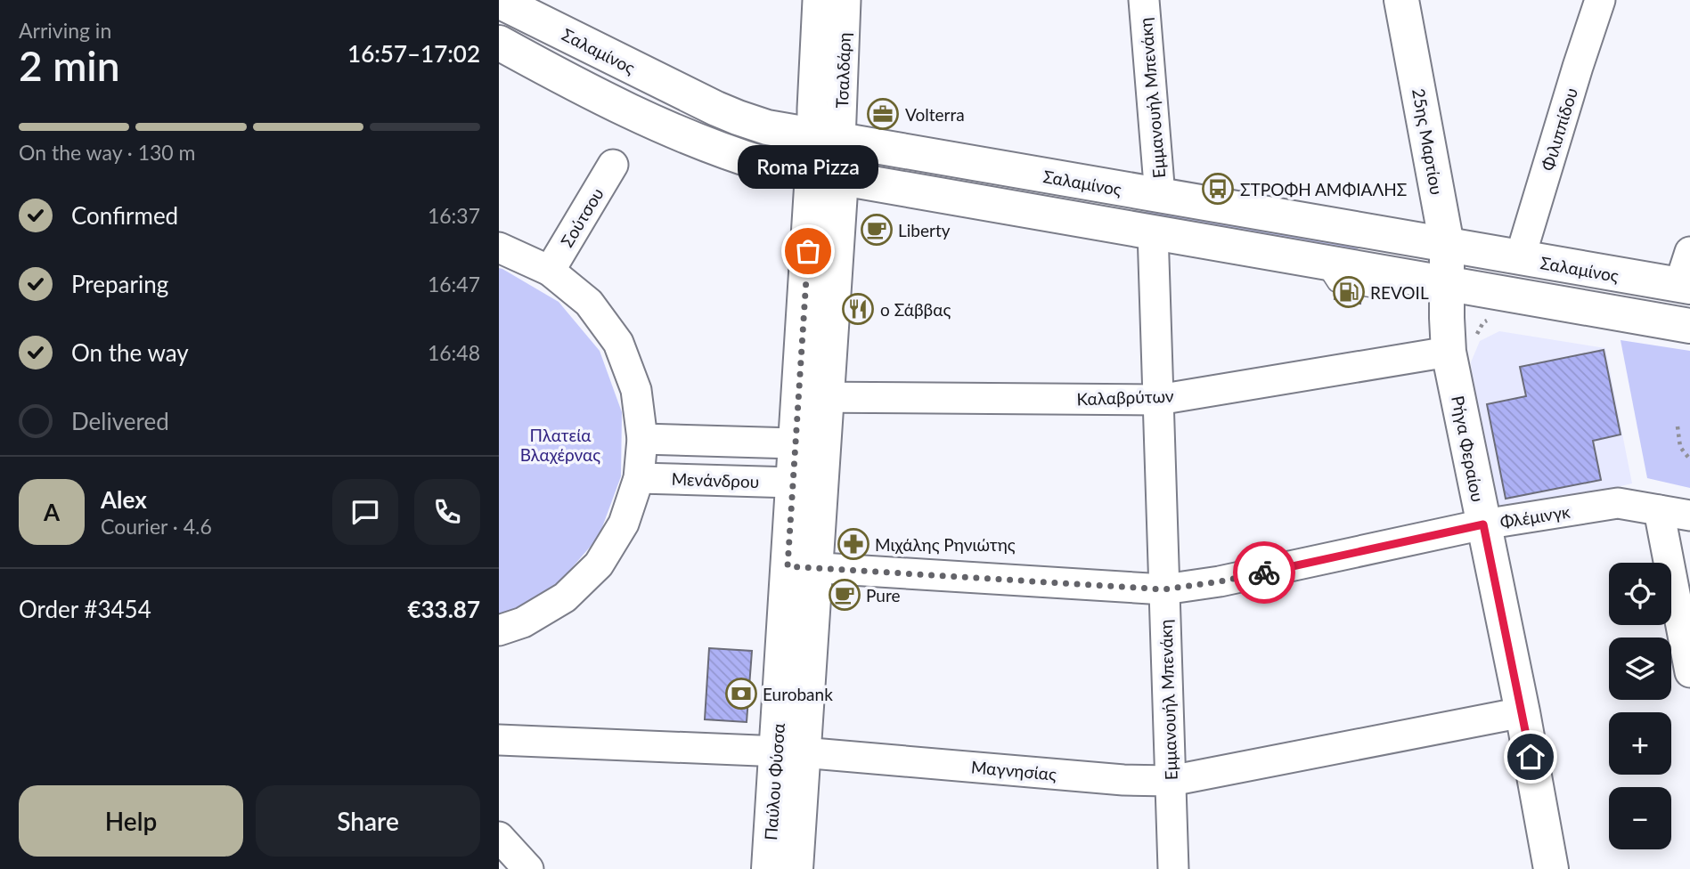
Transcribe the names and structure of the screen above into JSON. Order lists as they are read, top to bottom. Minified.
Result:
{"streets":{"main road":["Σαλαμίνος","25ης Μαρτίου","Ρήγα Φεραίου","Παύλου Φύσσα"],"street":["Τσαλδάρη","Εμμανουήλ Μπενάκη","Φιλιππίδου","Σούτσου","Καλαβρύτων","Μενάνδρου","Φλέμινγκ","Μαγνησίας"]},"crossings":[["Σαλαμίνος","Τσαλδάρη"],["Σαλαμίνος","Εμμανουήλ Μπενάκη"],["Σαλαμίνος","Φιλιππίδου"],["Σαλαμίνος","25ης Μαρτίου"],["Σαλαμίνος","Παύλου Φύσσα"],["Τσαλδάρη","Παύλου Φύσσα"],["Εμμανουήλ Μπενάκη","Καλαβρύτων"],["Εμμανουήλ Μπενάκη","Φλέμινγκ"],["Εμμανουήλ Μπενάκη","Μαγνησίας"],["25ης Μαρτίου","Ρήγα Φεραίου"],["Καλαβρύτων","Ρήγα Φεραίου"],["Καλαβρύτων","Παύλου Φύσσα"],["Ρήγα Φεραίου","Φλέμινγκ"],["Ρήγα Φεραίου","Μαγνησίας"],["Μενάνδρου","Παύλου Φύσσα"],["Φλέμινγκ","Παύλου Φύσσα"],["Μαγνησίας","Παύλου Φύσσα"]],"parks":["Πλατεία Βλαχέρνας"],"places":{"office":["Volterra"],"bus stop":["ΣΤΡΟΦΗ ΑΜΦΙΑΛΗΣ"],"cafe":["Liberty","Pure"],"other":["Roma Pizza"],"fuel station":["REVOIL"],"restaurant":["ο Σάββας"],"pharmacy":["Μιχάλης Ρηνιώτης"],"bank":["Eurobank"]},"page":{"heading":["2 min","Arriving in","16:57–17:02"],"panel":["Alex","Courier · 4.6","Order #3454","€33.87"],"bar":"On the way · 130 m","bubble":"Roma Pizza","list":[["Confirmed","16:37"],["Preparing","16:47"],["On the way","16:48"],"Delivered"],"round":"A","map_buttons":["+","−"],"buttons":["Help","Share"]}}
